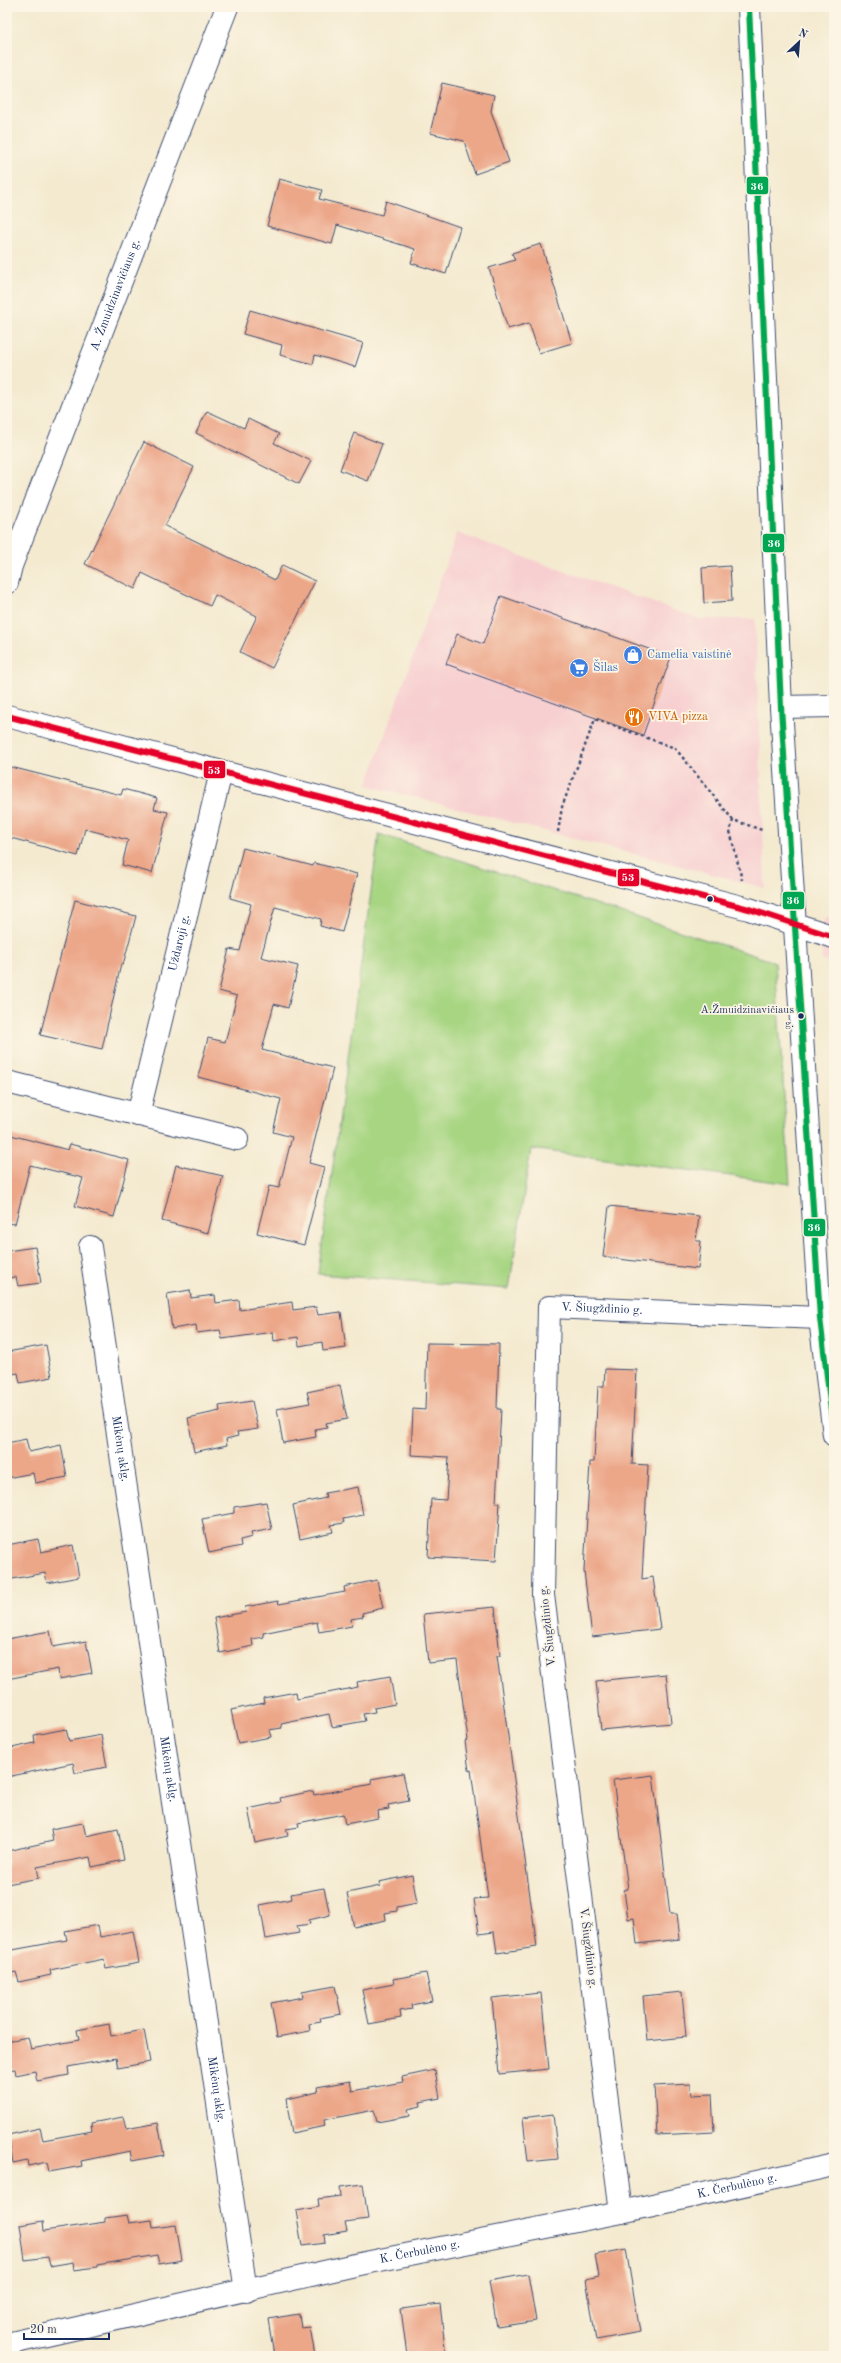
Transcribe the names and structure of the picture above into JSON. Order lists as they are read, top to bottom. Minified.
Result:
{"streets":{"street":["A. Žmuidzinavičiaus g.","Uždaroji g.","V. Šiugždinio g.","Mikėnų aklg.","K. Čerbulėno g."]},"crossings":[["V. Šiugždinio g.","K. Čerbulėno g."],["Mikėnų aklg.","K. Čerbulėno g."]],"places":{"shop":["Camelia vaistinė"],"supermarket":["Šilas"],"restaurant":["VIVA pizza"],"other":["A.Žmuidzinavičiaus g."]},"lines":["transit line 36","transit line 53"],"scale_bar":"20 m","north":"top right"}
